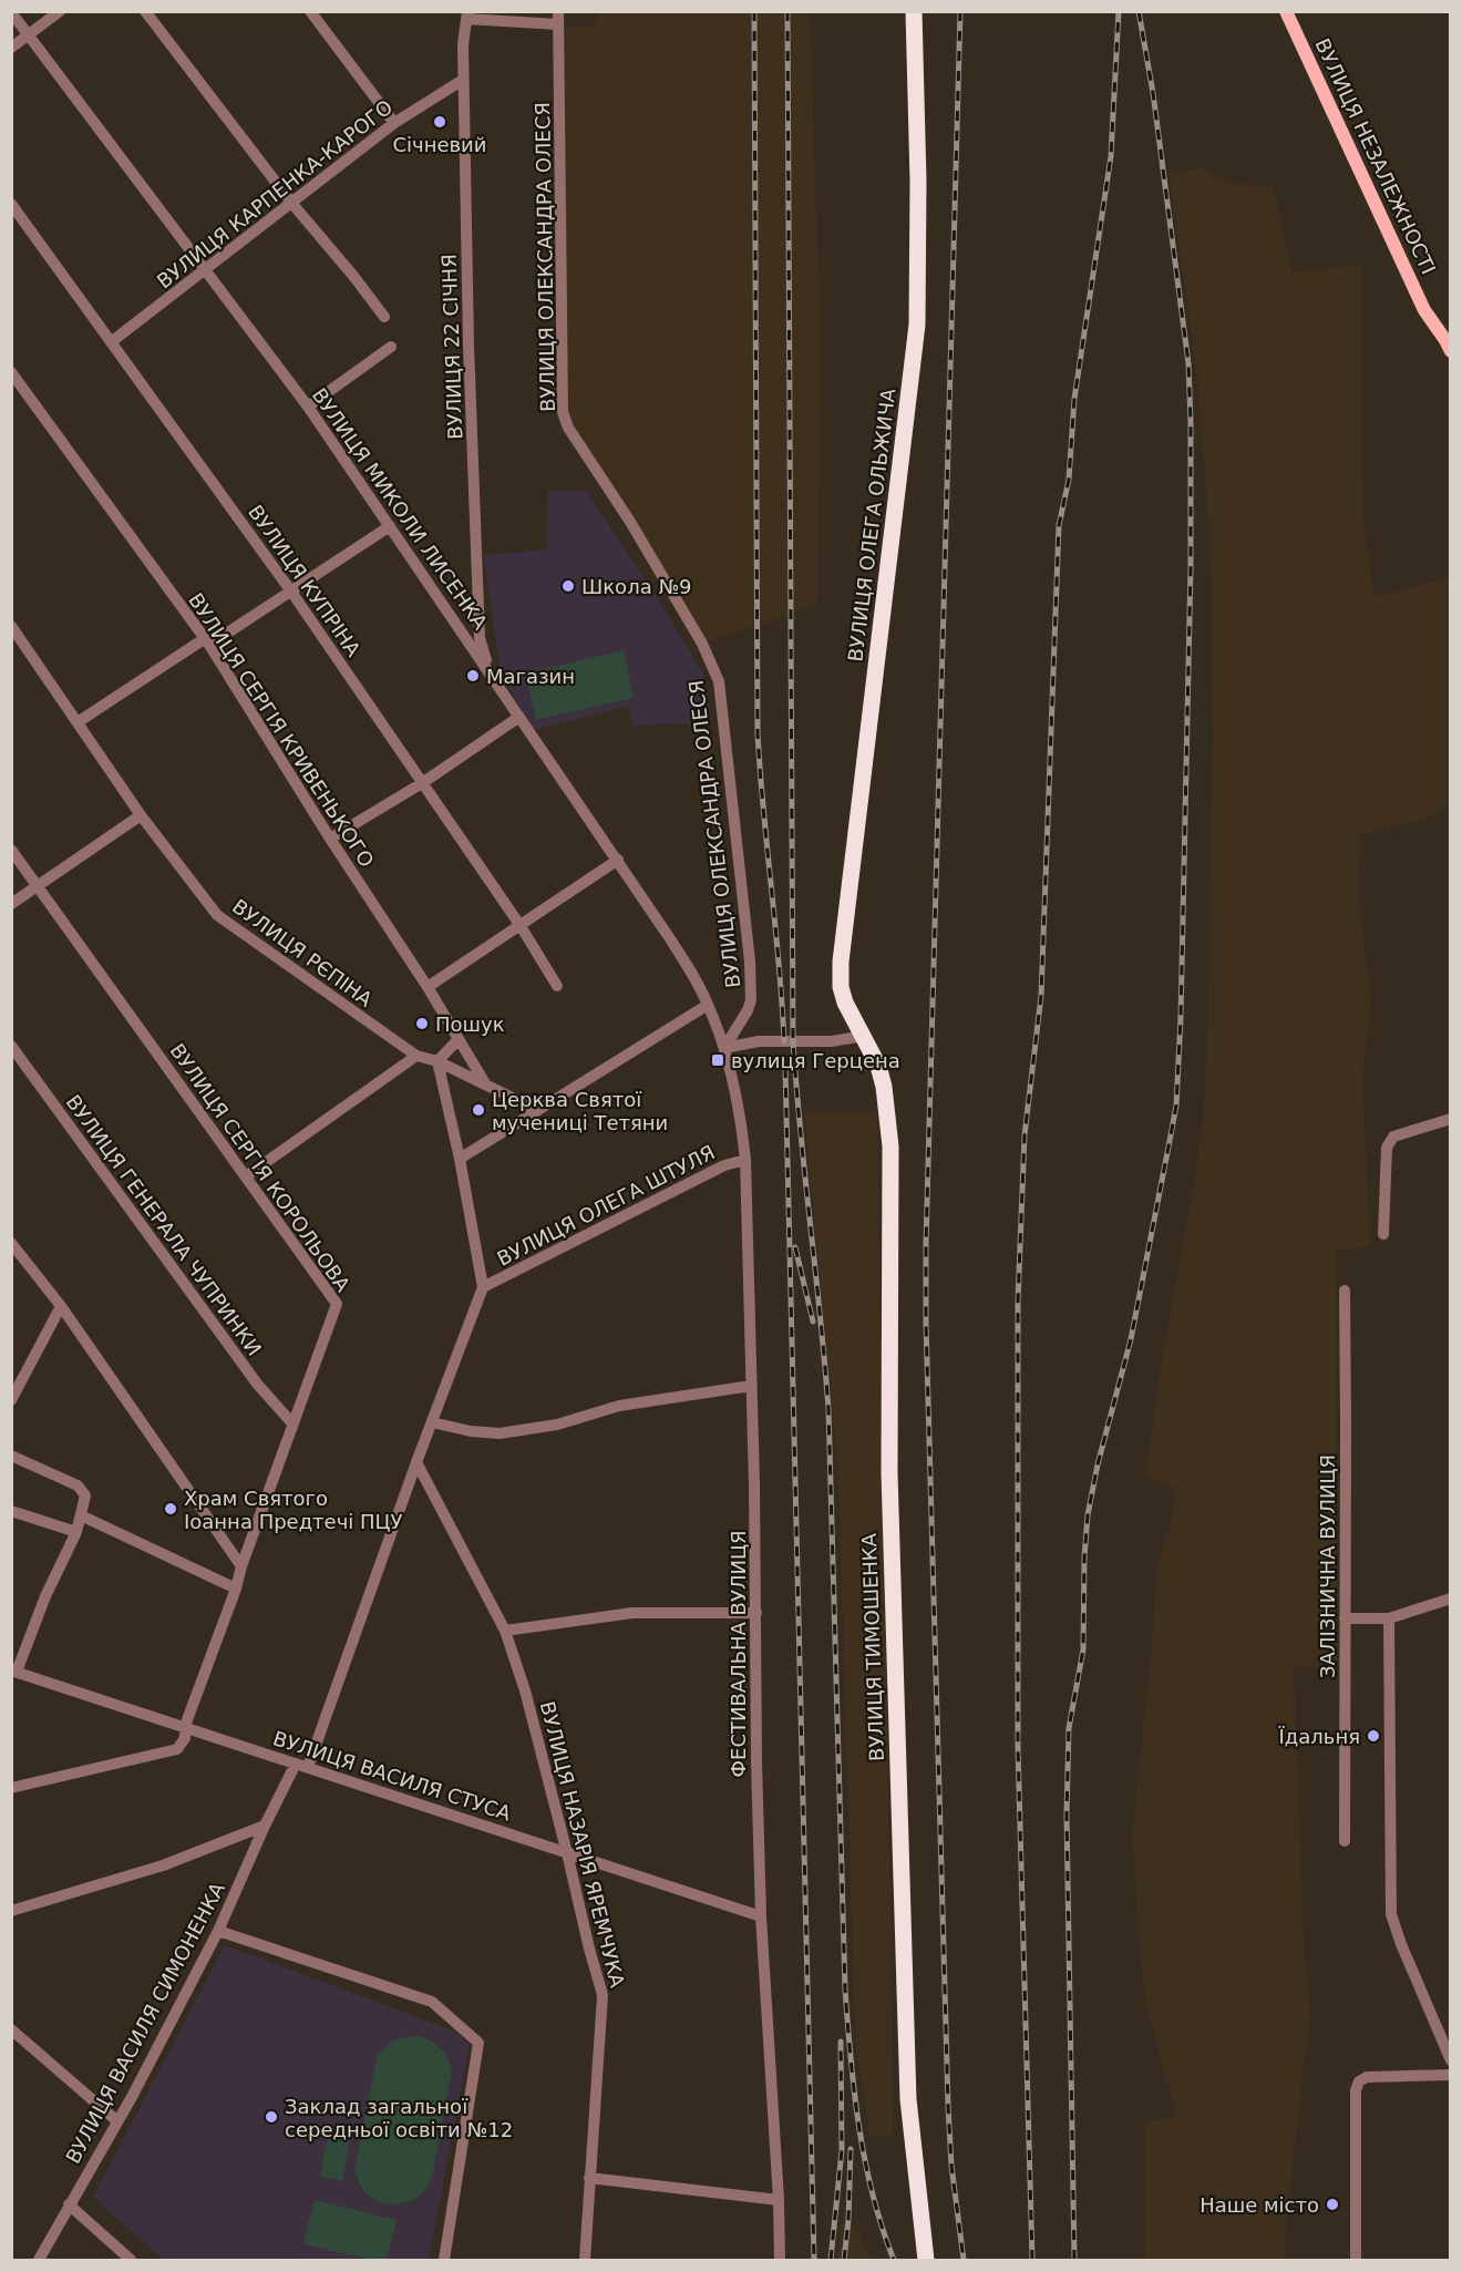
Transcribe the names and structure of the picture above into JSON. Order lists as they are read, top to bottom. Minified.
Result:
{"streets":{"highway":["ВУЛИЦЯ ОЛЕГА ОЛЬЖИЧА","ВУЛИЦЯ ТИМОШЕНКА"],"main road":["ВУЛИЦЯ НЕЗАЛЕЖНОСТІ"],"street":["ВУЛИЦЯ КАРПЕНКА-КАРОГО","ВУЛИЦЯ ОЛЕКСАНДРА ОЛЕСЯ","ВУЛИЦЯ 22 СІЧНЯ","ВУЛИЦЯ МИКОЛИ ЛИСЕНКА","ВУЛИЦЯ КУПРІНА","ВУЛИЦЯ СЕРГІЯ КРИВЕНЬКОГО","ВУЛИЦЯ РЄПІНА","ВУЛИЦЯ СЕРГІЯ КОРОЛЬОВА","ВУЛИЦЯ ОЛЕГА ШТУЛЯ","ВУЛИЦЯ ГЕНЕРАЛА ЧУПРИНКИ","ЗАЛІЗНИЧНА ВУЛИЦЯ","ФЕСТИВАЛЬНА ВУЛИЦЯ","ВУЛИЦЯ ВАСИЛЯ СТУСА","ВУЛИЦЯ НАЗАРІЯ ЯРЕМЧУКА","ВУЛИЦЯ ВАСИЛЯ СИМОНЕНКА"]},"crossings":[["ВУЛИЦЯ КАРПЕНКА-КАРОГО","ВУЛИЦЯ 22 СІЧНЯ"],["ВУЛИЦЯ КАРПЕНКА-КАРОГО","ВУЛИЦЯ МИКОЛИ ЛИСЕНКА"],["ВУЛИЦЯ КАРПЕНКА-КАРОГО","ВУЛИЦЯ КУПРІНА"],["ВУЛИЦЯ ОЛЕКСАНДРА ОЛЕСЯ","ВУЛИЦЯ МИКОЛИ ЛИСЕНКА"],["ВУЛИЦЯ ОЛЕКСАНДРА ОЛЕСЯ","ФЕСТИВАЛЬНА ВУЛИЦЯ"],["ВУЛИЦЯ 22 СІЧНЯ","ВУЛИЦЯ МИКОЛИ ЛИСЕНКА"],["ВУЛИЦЯ МИКОЛИ ЛИСЕНКА","ФЕСТИВАЛЬНА ВУЛИЦЯ"],["ВУЛИЦЯ ОЛЕГА ОЛЬЖИЧА","ВУЛИЦЯ ТИМОШЕНКА"],["ВУЛИЦЯ СЕРГІЯ КРИВЕНЬКОГО","ВУЛИЦЯ РЄПІНА"],["ВУЛИЦЯ СЕРГІЯ КОРОЛЬОВА","ВУЛИЦЯ ГЕНЕРАЛА ЧУПРИНКИ"],["ВУЛИЦЯ СЕРГІЯ КОРОЛЬОВА","ВУЛИЦЯ ВАСИЛЯ СТУСА"],["ВУЛИЦЯ ОЛЕГА ШТУЛЯ","ФЕСТИВАЛЬНА ВУЛИЦЯ"],["ВУЛИЦЯ ОЛЕГА ШТУЛЯ","ВУЛИЦЯ ВАСИЛЯ СИМОНЕНКА"],["ФЕСТИВАЛЬНА ВУЛИЦЯ","ВУЛИЦЯ ВАСИЛЯ СТУСА"],["ВУЛИЦЯ ВАСИЛЯ СТУСА","ВУЛИЦЯ НАЗАРІЯ ЯРЕМЧУКА"],["ВУЛИЦЯ ВАСИЛЯ СТУСА","ВУЛИЦЯ ВАСИЛЯ СИМОНЕНКА"],["ВУЛИЦЯ НАЗАРІЯ ЯРЕМЧУКА","ВУЛИЦЯ ВАСИЛЯ СИМОНЕНКА"]],"places":{"other":["Січневий","Школа №9","Магазин","Пошук","Церква Святої мучениці Тетяни","Храм Святого Іоанна Предтечі ПЦУ","Їдальня","Заклад загальної середньої освіти №12","Наше місто"],"transit":["вулиця Герцена"]}}
